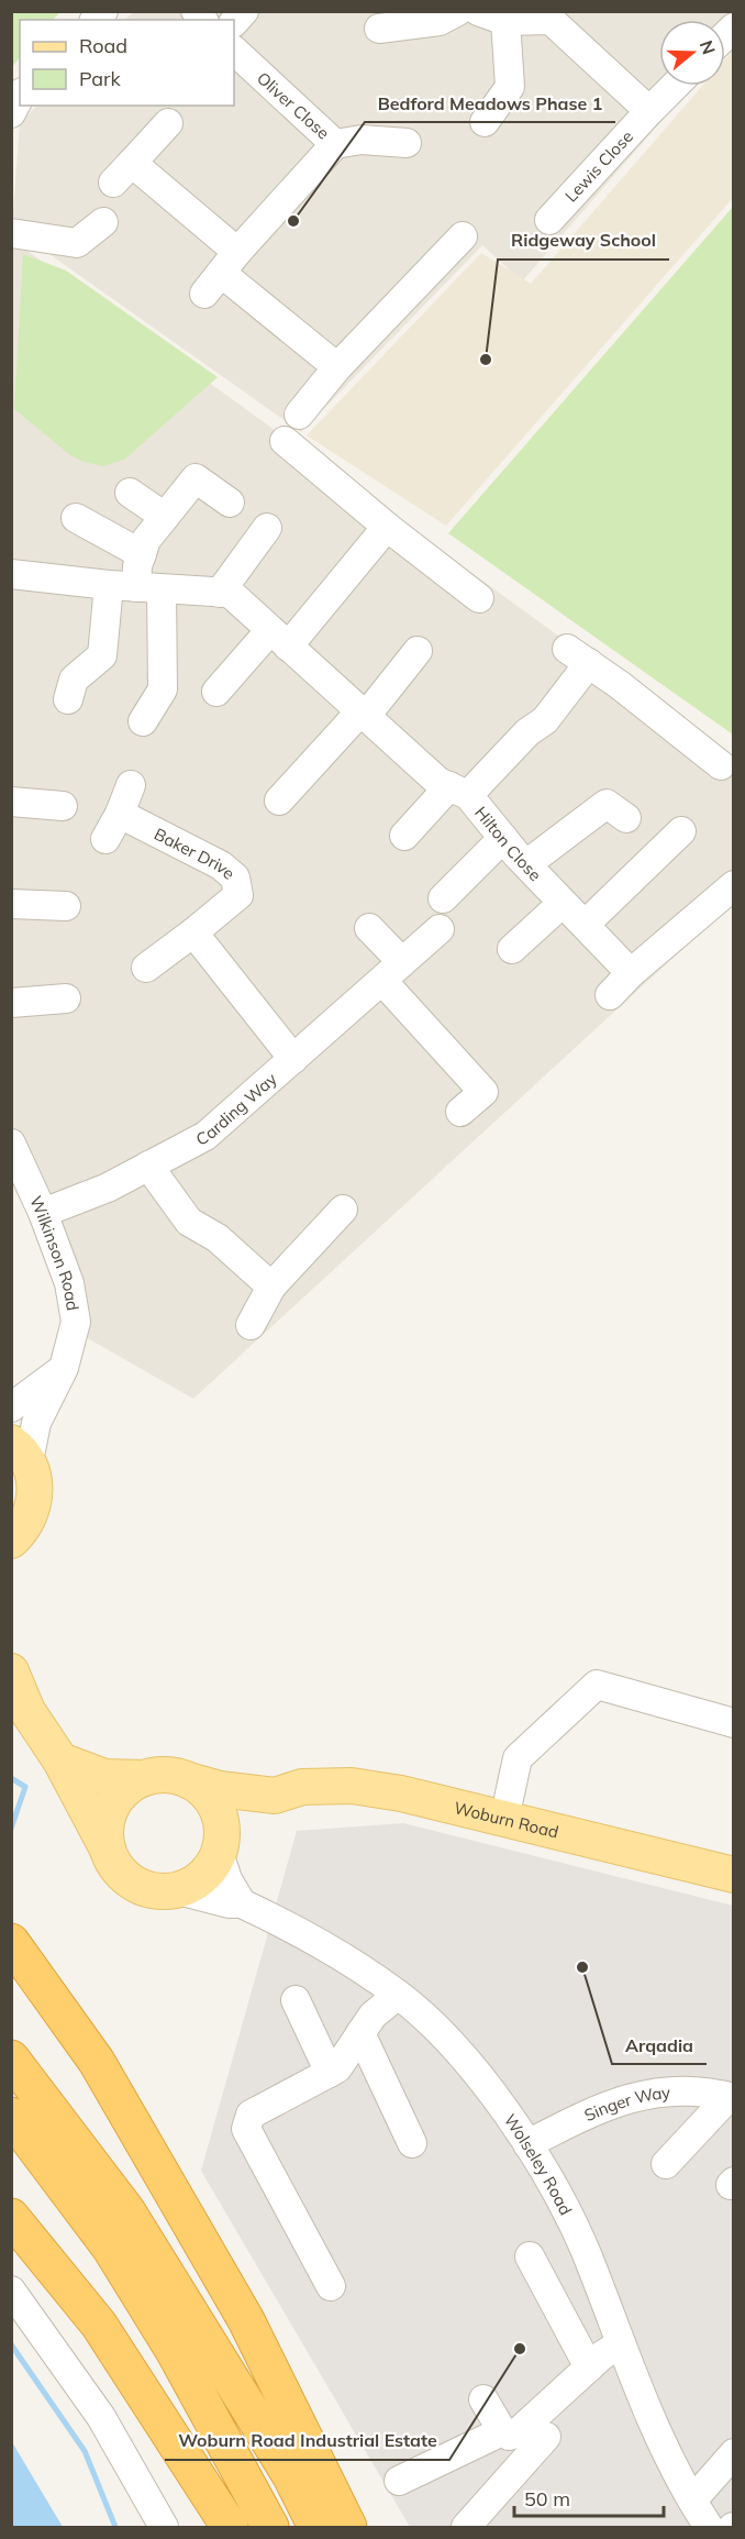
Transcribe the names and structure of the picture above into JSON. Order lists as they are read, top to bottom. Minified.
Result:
{"streets":{"main road":["Woburn Road"],"street":["Oliver Close","Lewis Close","Hilton Close","Baker Drive","Carding Way","Wilkinson Road","Singer Way","Wolseley Road"]},"crossings":[["Carding Way","Wilkinson Road"],["Woburn Road","Wolseley Road"],["Singer Way","Wolseley Road"]],"places":["Bedford Meadows Phase 1","Ridgeway School","Arqadia","Woburn Road Industrial Estate"],"legend":["Road","Park"],"scale_bar":"50 m","north":"right"}
